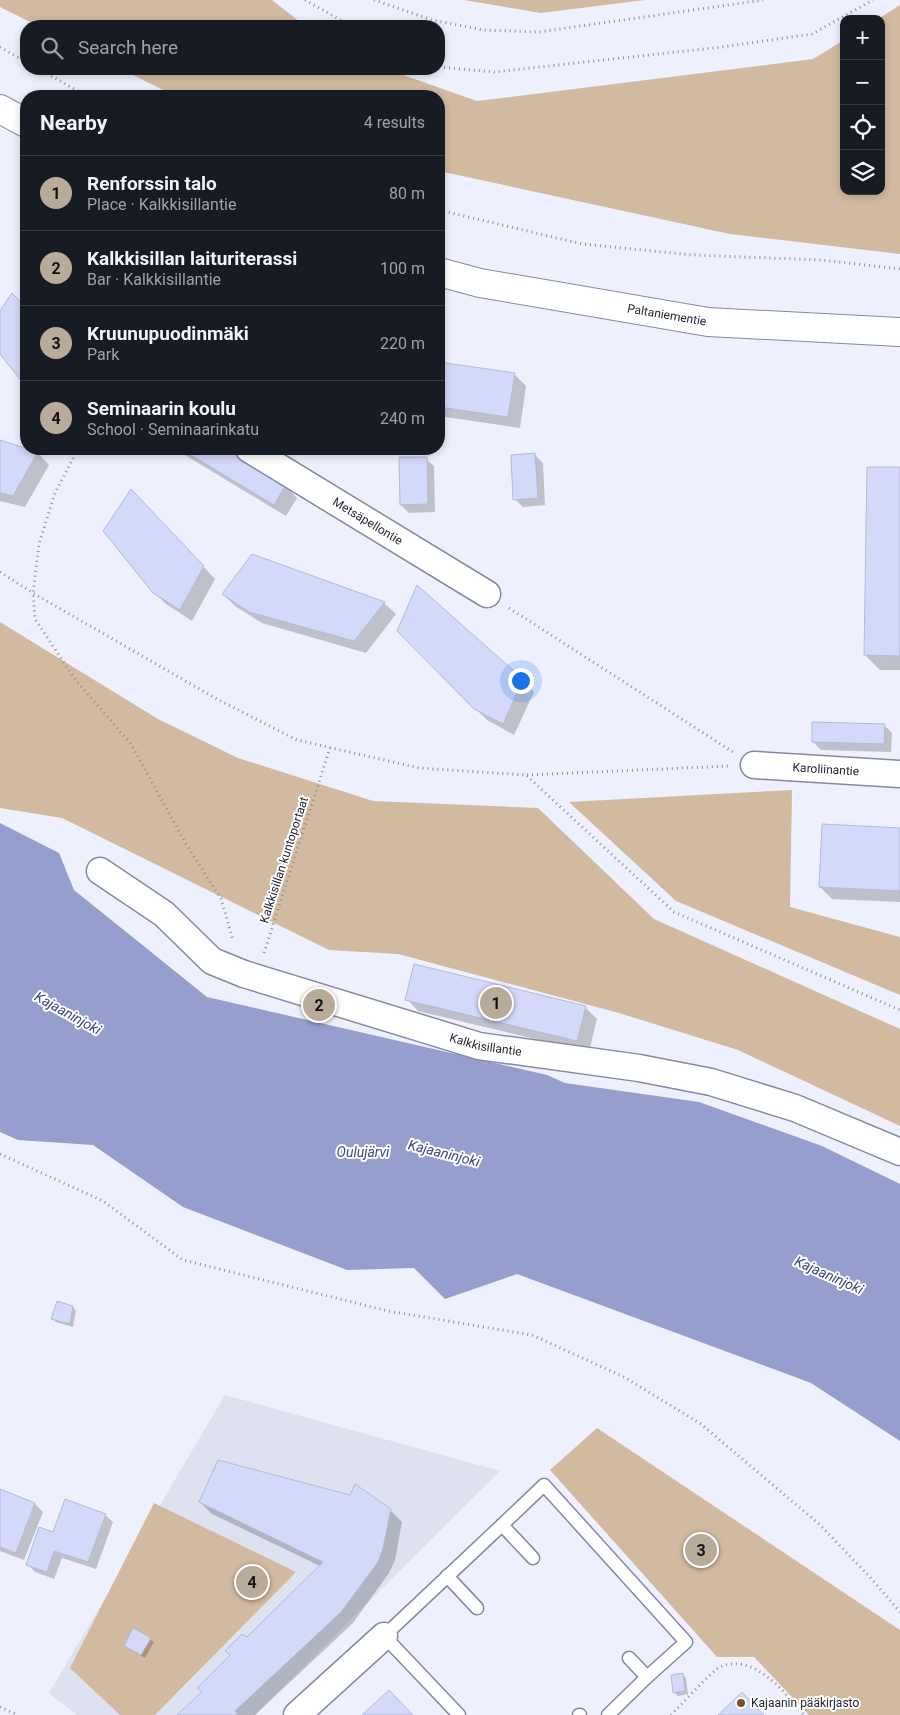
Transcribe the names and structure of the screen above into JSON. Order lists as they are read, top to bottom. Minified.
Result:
{"streets":{"street":["Paltaniementie","Metsäpellontie","Karoliinantie","Kalkkisillantie"],"path":["Kalkkisillan kuntoportaat"]},"crossings":[["Kalkkisillan kuntoportaat","Kalkkisillantie"]],"water":["Kajaaninjoki","Oulujärvi"],"places":["Kajaanin pääkirjasto"],"page":{"map_buttons":["+","−"],"search":"Search here","heading":["Nearby","4 results"],"list":[{"mark":"1","name":"Renforssin talo","note":"Place · Kalkkisillantie","value":"80 m"},{"mark":"2","name":"Kalkkisillan laituriterassi","note":"Bar · Kalkkisillantie","value":"100 m"},{"mark":"3","name":"Kruunupuodinmäki","note":"Park","value":"220 m"},{"mark":"4","name":"Seminaarin koulu","note":"School · Seminaarinkatu","value":"240 m"}],"pins":["1","2","3","4"]}}
